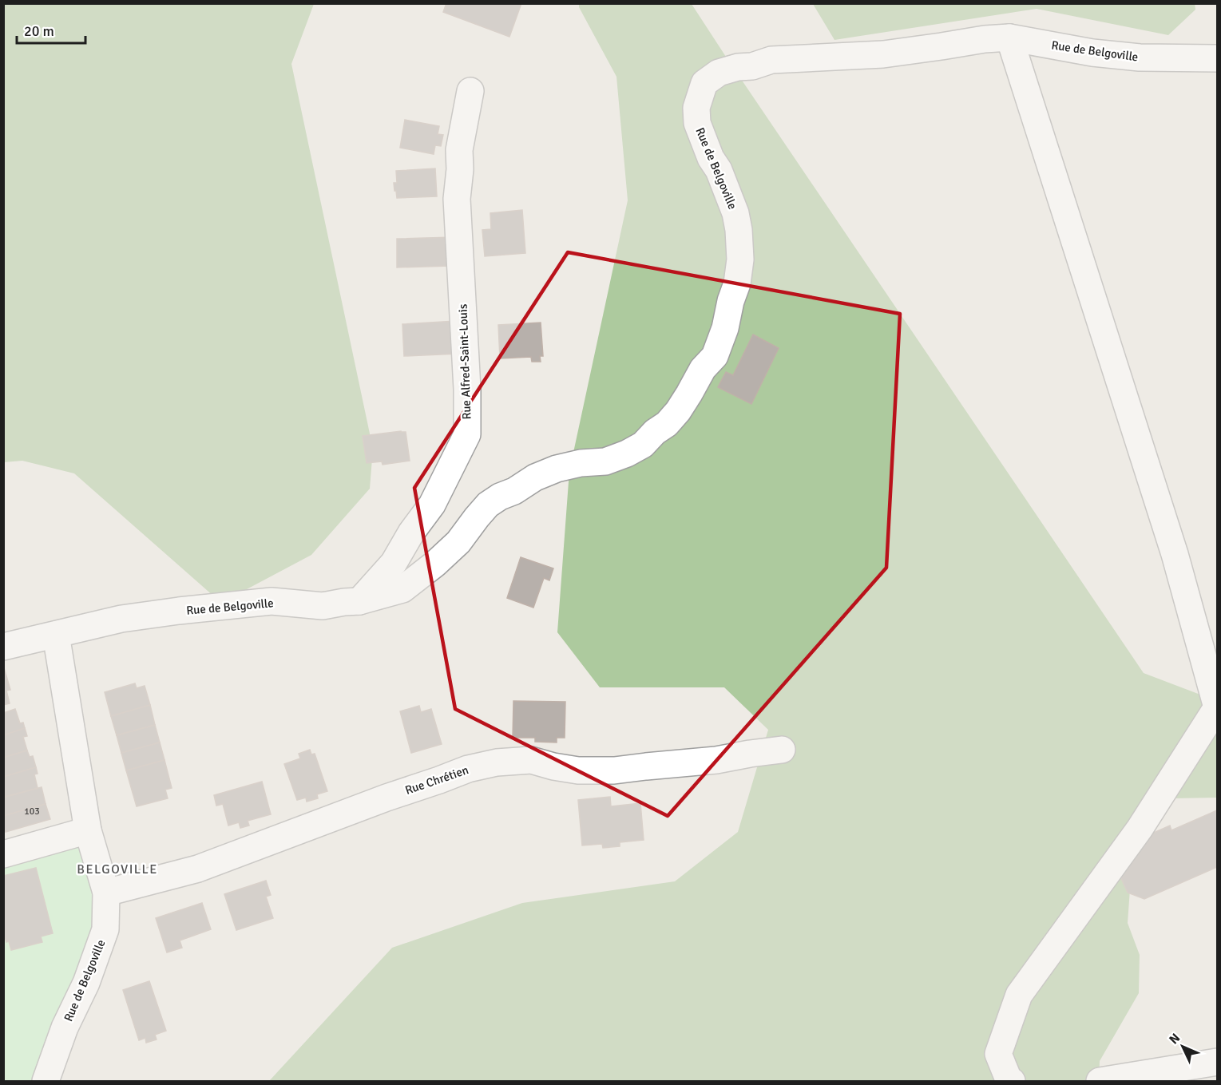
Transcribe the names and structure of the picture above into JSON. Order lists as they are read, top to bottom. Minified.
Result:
{"streets":{"street":["Rue de Belgoville","Rue Alfred-Saint-Louis","Rue Chrétien"]},"crossings":[["Rue de Belgoville","Rue Alfred-Saint-Louis"],["Rue de Belgoville","Rue Chrétien"]],"districts":["BELGOVILLE"],"house_numbers":["103"],"scale_bar":"20 m","north":"top left"}
